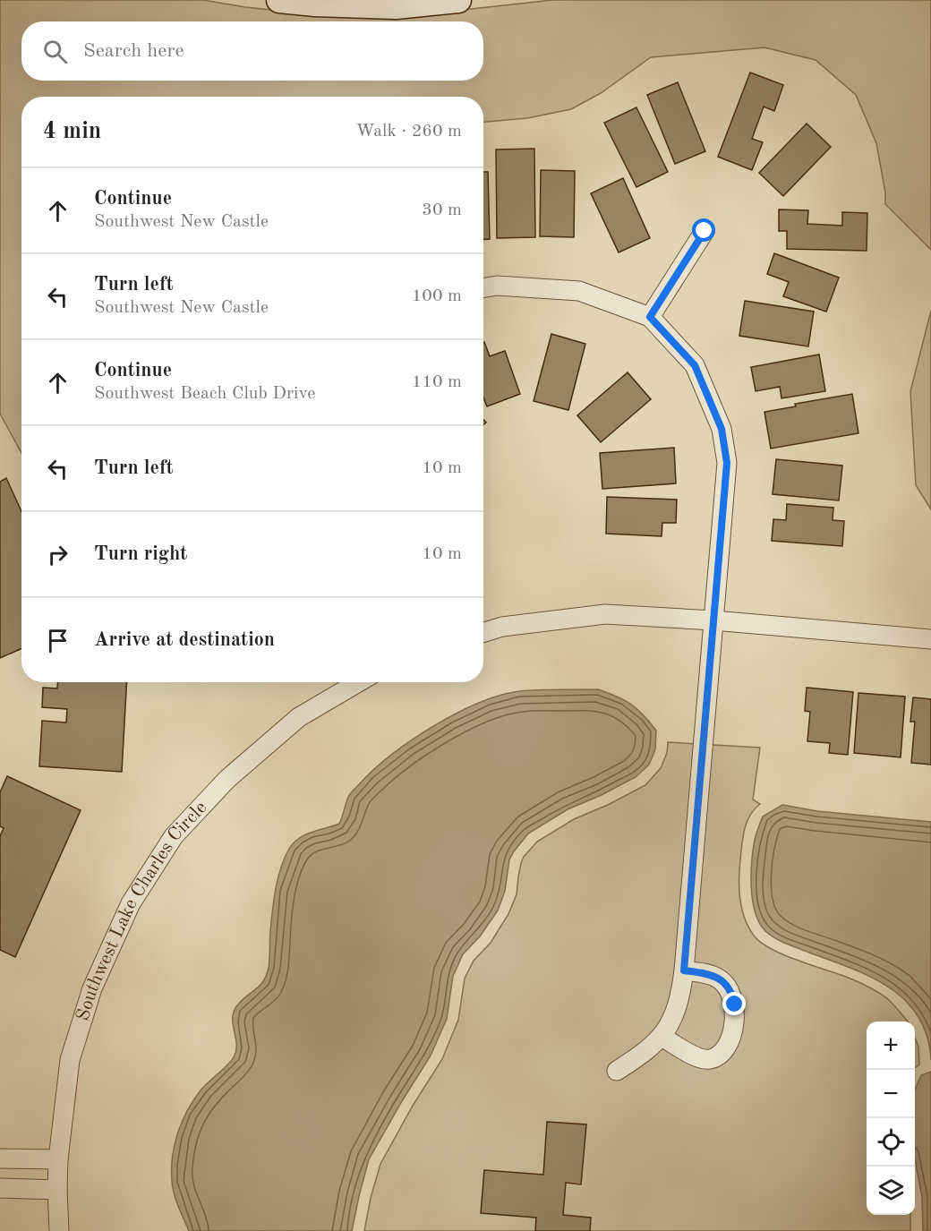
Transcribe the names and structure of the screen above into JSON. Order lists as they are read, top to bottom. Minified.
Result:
{"streets":{"street":["Southwest Lake Charles Circle"]},"page":{"search":"Search here","heading":["4 min","Walk · 260 m"],"list":[["Continue","Southwest New Castle","30 m"],["Turn left","Southwest New Castle","100 m"],["Continue","Southwest Beach Club Drive","110 m"],["Turn left","10 m"],["Turn right","10 m"],"Arrive at destination"],"map_buttons":["+","−"]}}
